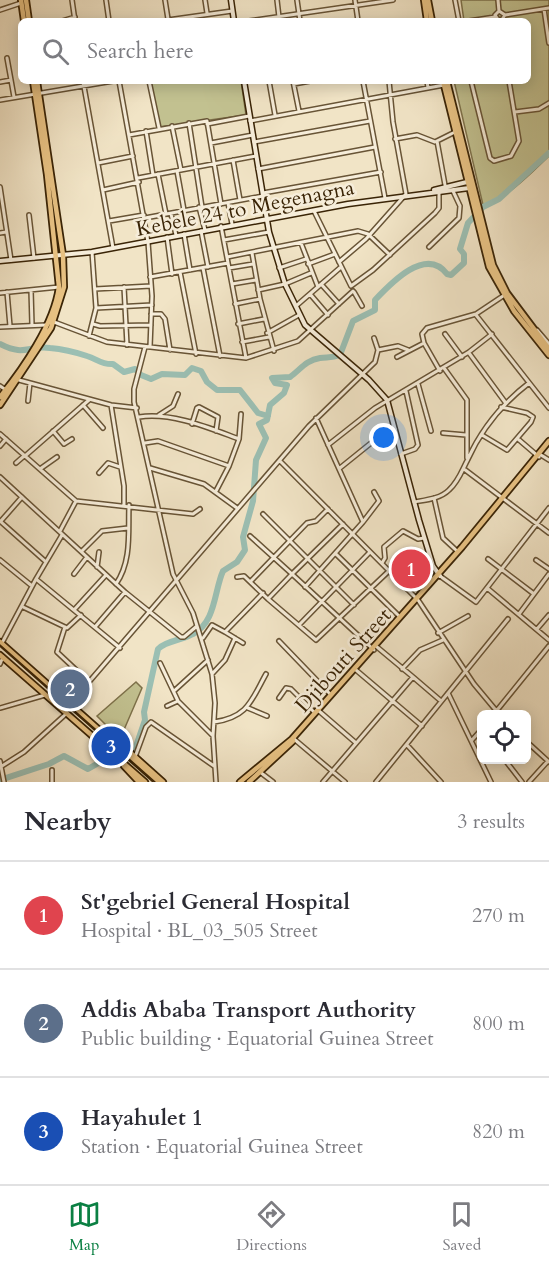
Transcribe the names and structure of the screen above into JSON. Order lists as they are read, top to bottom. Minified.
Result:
{"streets":{"main road":["Djibouti Street"],"street":["Kebele 24 to Megenagna"]},"page":{"search":"Search here","pins":["1","2","3"],"heading":["Nearby","3 results"],"list":[{"mark":"1","name":"St'gebriel General Hospital","note":"Hospital · BL_03_505 Street","value":"270 m"},{"mark":"2","name":"Addis Ababa Transport Authority","note":"Public building · Equatorial Guinea Street","value":"800 m"},{"mark":"3","name":"Hayahulet 1","note":"Station · Equatorial Guinea Street","value":"820 m"}],"nav":["Map","Directions","Saved"]}}
